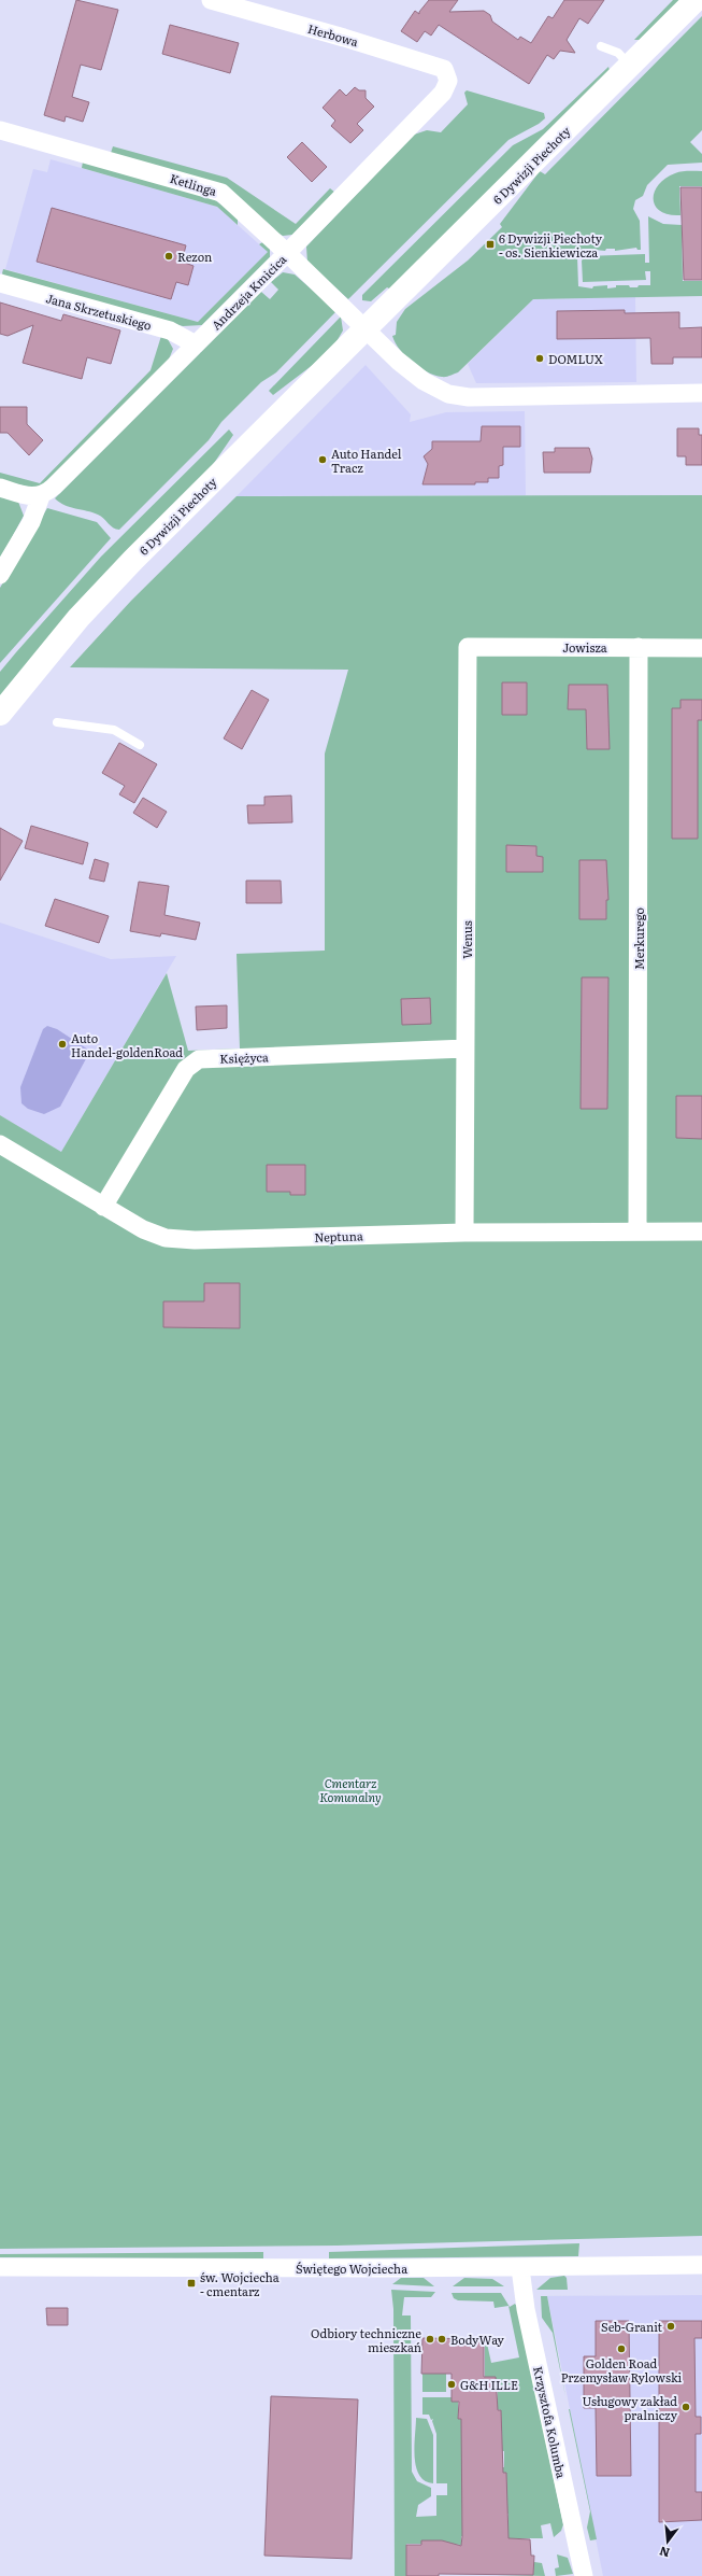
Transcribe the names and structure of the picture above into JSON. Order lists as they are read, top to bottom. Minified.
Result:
{"streets":{"street":["Herbowa","6 Dywizji Piechoty","Ketlinga","Andrzeja Kmicica","Jana Skrzetuskiego","Jowisza","Merkurego","Wenus","Księżyca","Neptuna","Świętego Wojciecha","Krzysztofa Kolumba"]},"crossings":[["Herbowa","Andrzeja Kmicica"],["6 Dywizji Piechoty","Ketlinga"],["Ketlinga","Andrzeja Kmicica"],["Andrzeja Kmicica","Jana Skrzetuskiego"],["Jowisza","Merkurego"],["Jowisza","Wenus"],["Merkurego","Neptuna"],["Wenus","Księżyca"],["Wenus","Neptuna"],["Księżyca","Neptuna"],["Świętego Wojciecha","Krzysztofa Kolumba"]],"parks":["Cmentarz Komunalny"],"places":{"transit":["6 Dywizji Piechoty - os. Sienkiewicza","św. Wojciecha - cmentarz"],"other":["Rezon","DOMLUX","Auto Handel Tracz","Auto Handel-goldenRoad","Seb-Granit","Odbiory techniczne mieszkań","BodyWay","Golden Road Przemysław Rylowski","G&H ILLE","Usługowy zakład pralniczy"]},"north":"bottom"}
